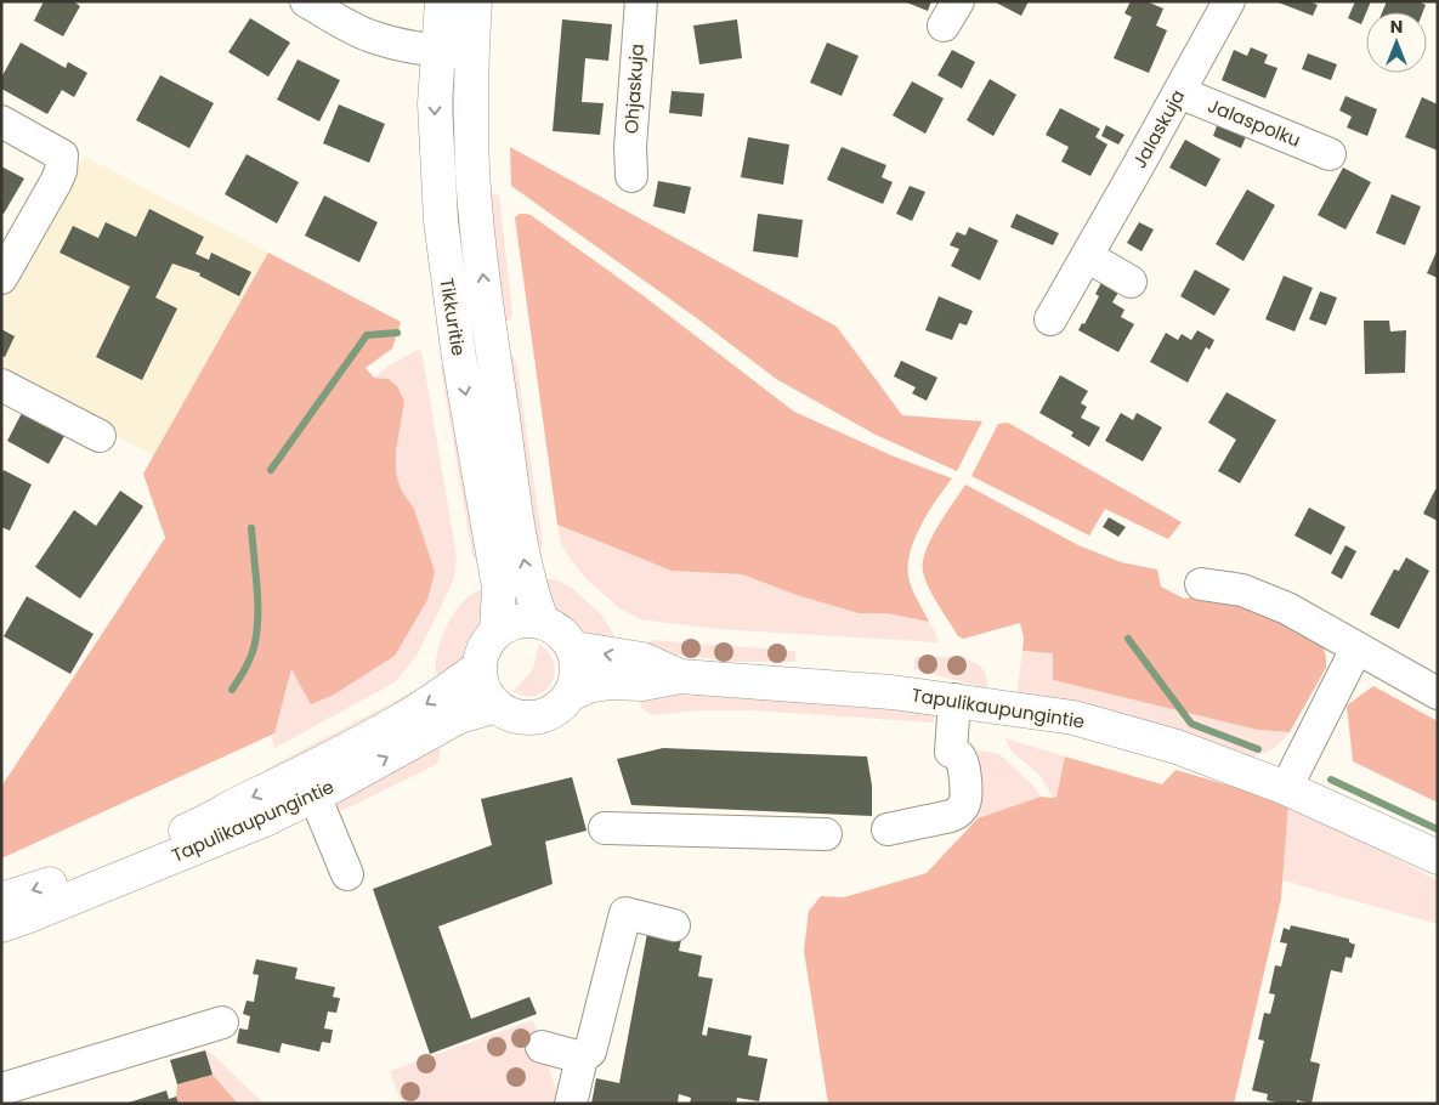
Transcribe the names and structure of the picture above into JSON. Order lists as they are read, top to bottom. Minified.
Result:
{"streets":{"main road":["Tikkuritie","Tapulikaupungintie"],"street":["Ohjaskuja","Jalaspolku","Jalaskuja"]},"crossings":[["Jalaspolku","Jalaskuja"],["Tikkuritie","Tapulikaupungintie"]],"north":"top"}
